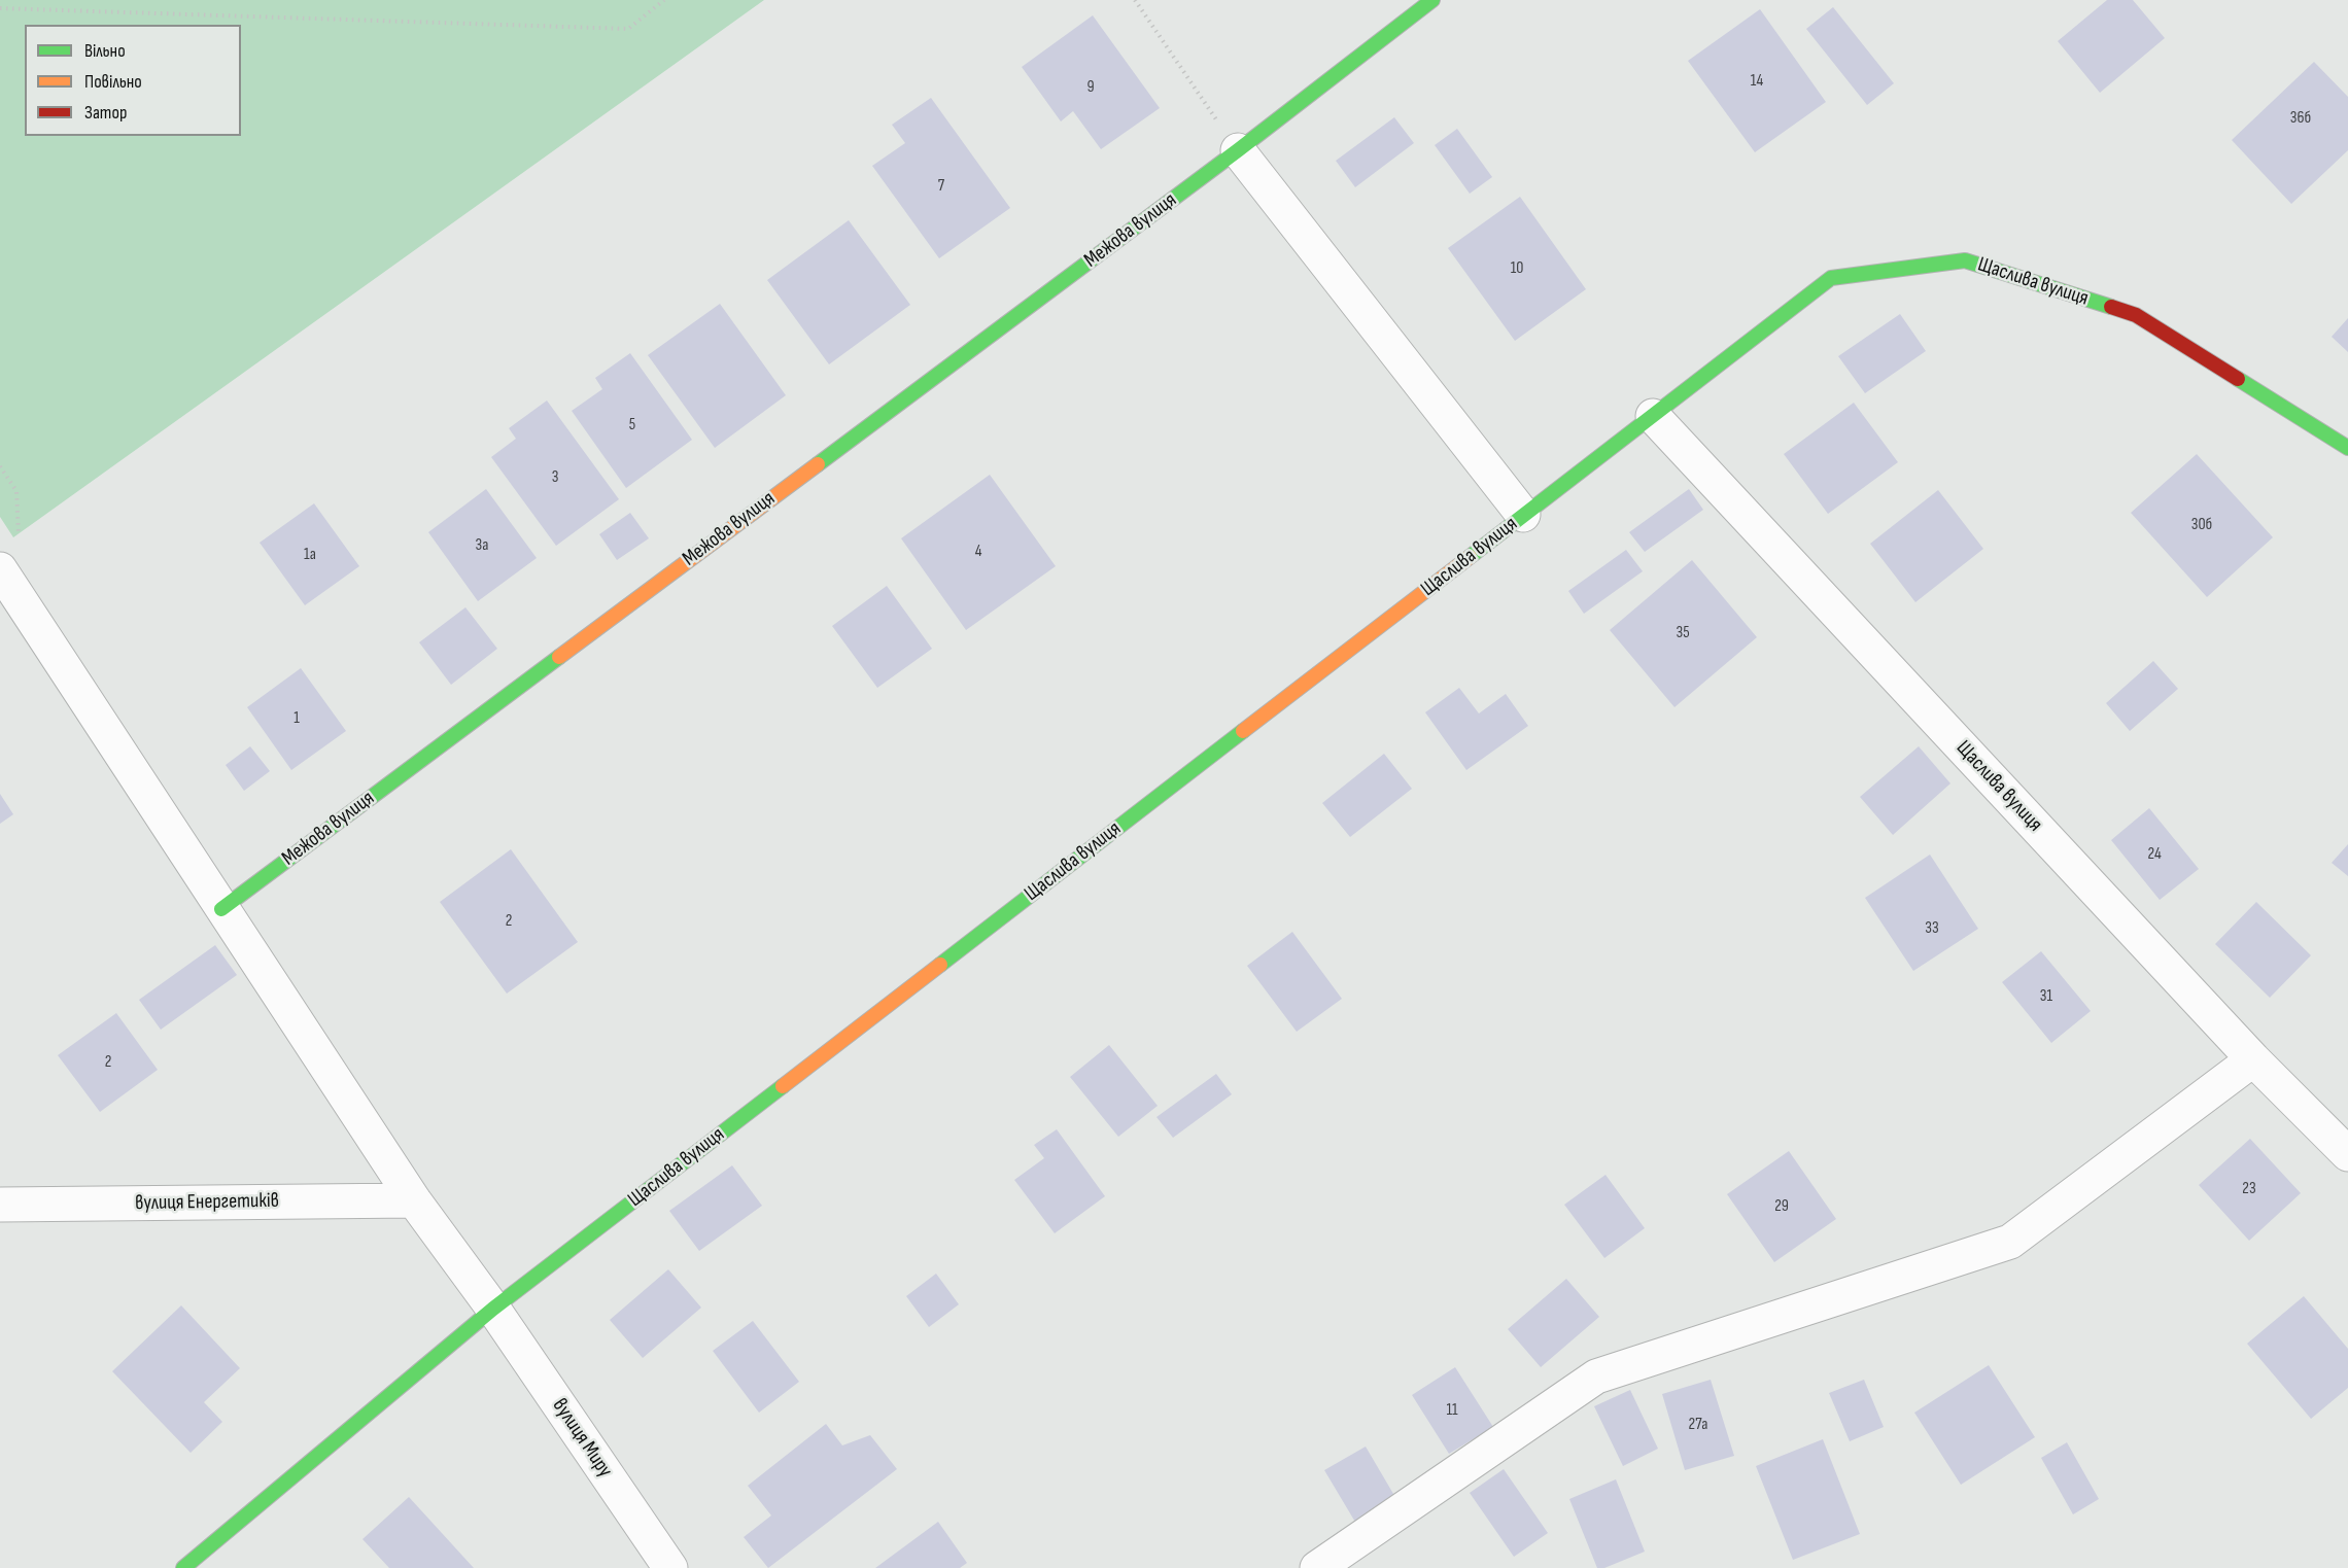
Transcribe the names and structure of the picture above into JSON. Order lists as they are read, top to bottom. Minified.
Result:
{"streets":{"street":["Межова вулиця","Щаслива вулиця","вулиця Енергетиків","вулиця Миру"]},"crossings":[["Щаслива вулиця","вулиця Миру"]],"house_numbers":["14","9","36б","7","10","5","3","30б","3а","4","1а","35","1","24","2","33","31","2","23","29","11","27a"],"legend":["Вільно","Повільно","Затор"]}
